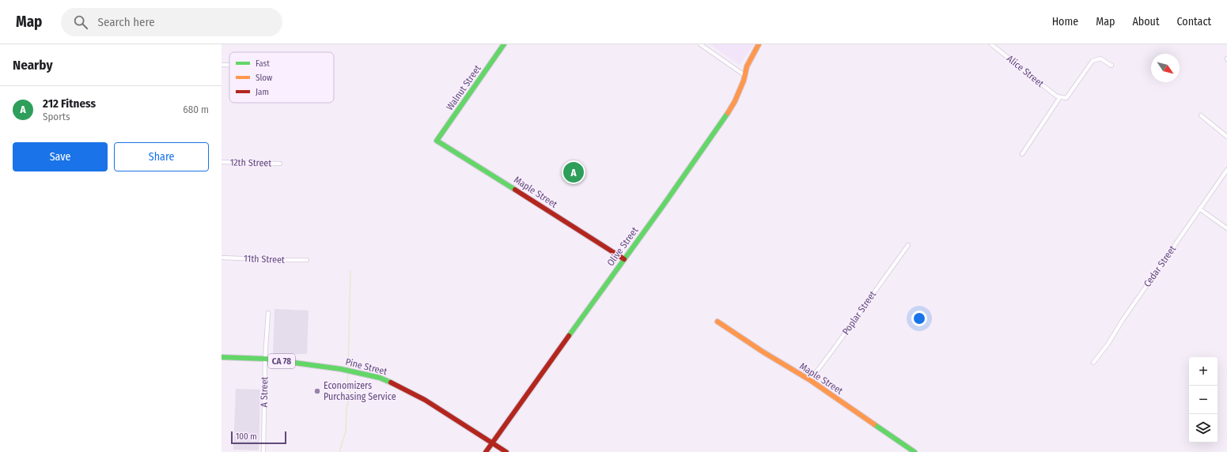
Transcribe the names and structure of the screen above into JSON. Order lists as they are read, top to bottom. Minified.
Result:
{"streets":{"street":["Alice Street","Walnut Street","12th Street","Maple Street","Olive Street","11th Street","Cedar Street","Poplar Street","CA 78","Pine Street","A Street"]},"crossings":[["Walnut Street","Maple Street"],["Maple Street","Olive Street"],["Maple Street","Poplar Street"],["Olive Street","Pine Street"],["Pine Street","A Street"]],"places":["Economizers Purchasing Service"],"legend":["Fast","Slow","Jam"],"scale_bar":"100 m","north":"bottom right","page":{"header":"Map","search":"Search here","nav":["Home","Map","About","Contact"],"heading":"Nearby","list":[{"mark":"A","name":"212 Fitness","note":"Sports","value":"680 m"}],"buttons":["Save","Share"],"pins":"A","map_buttons":["+","−"],"scale":"100 m"}}
